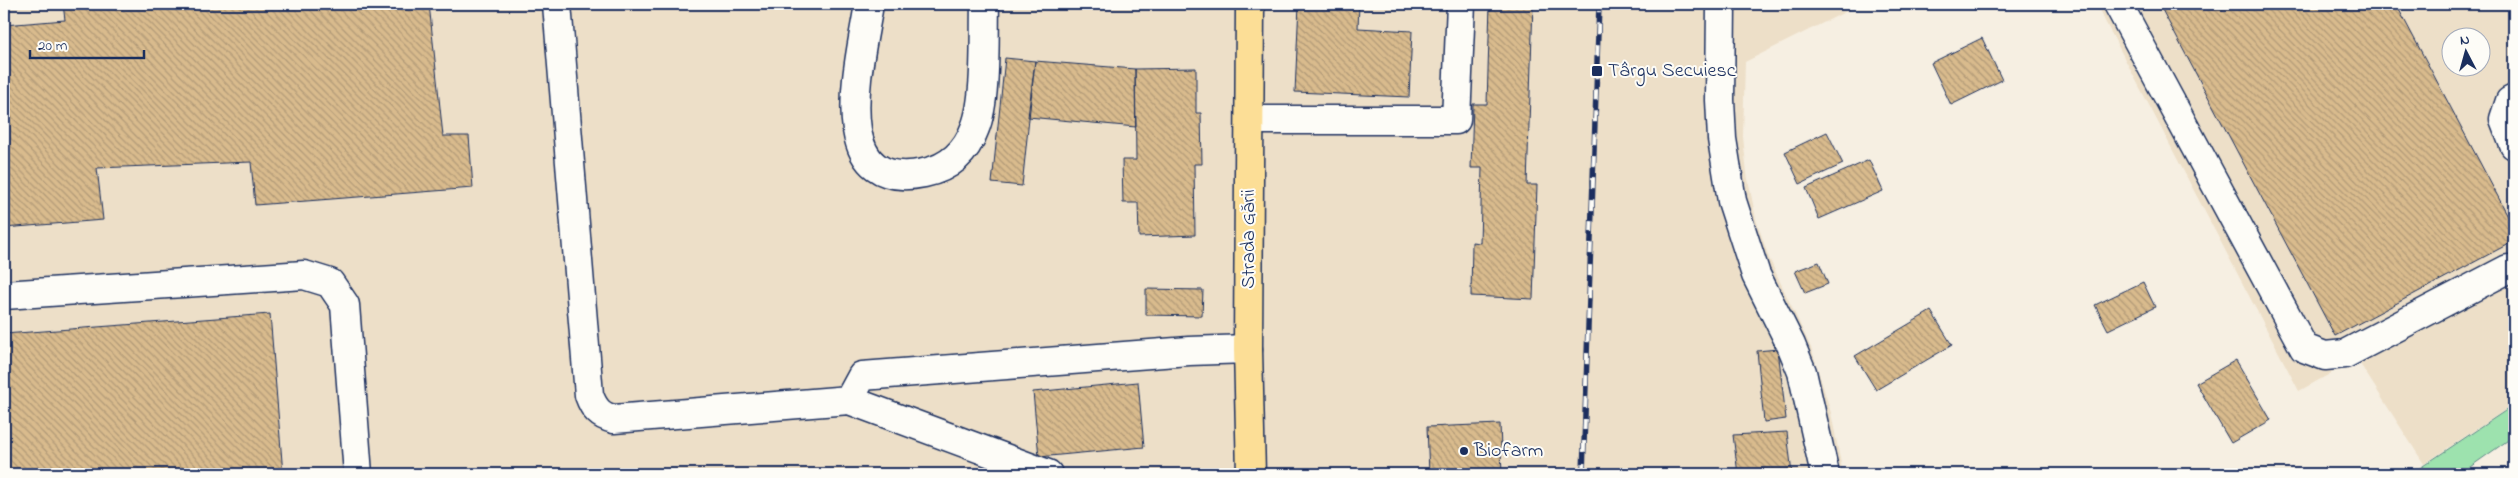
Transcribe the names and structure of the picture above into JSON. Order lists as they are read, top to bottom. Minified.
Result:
{"streets":{"main road":["Strada Gării"]},"places":{"transit":["Târgu Secuiesc"],"other":["Biofarm"]},"scale_bar":"20 m","north":"top"}
